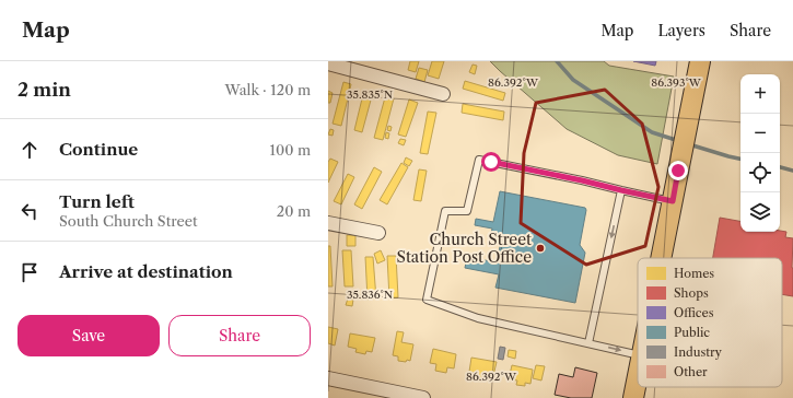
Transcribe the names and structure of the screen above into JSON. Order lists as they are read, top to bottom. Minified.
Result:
{"places":["Church Street Station Post Office"],"legend":["Homes","Shops","Offices","Public","Industry","Other"],"page":{"header":"Map","nav":["Map","Layers","Share"],"heading":["2 min","Walk · 120 m"],"map_buttons":["+","−"],"list":[["Continue","100 m"],["Turn left","South Church Street","20 m"],"Arrive at destination"],"buttons":["Save","Share"]},"coordinates":["86.392°W","86.393°W","35.835°N","35.836°N"]}
